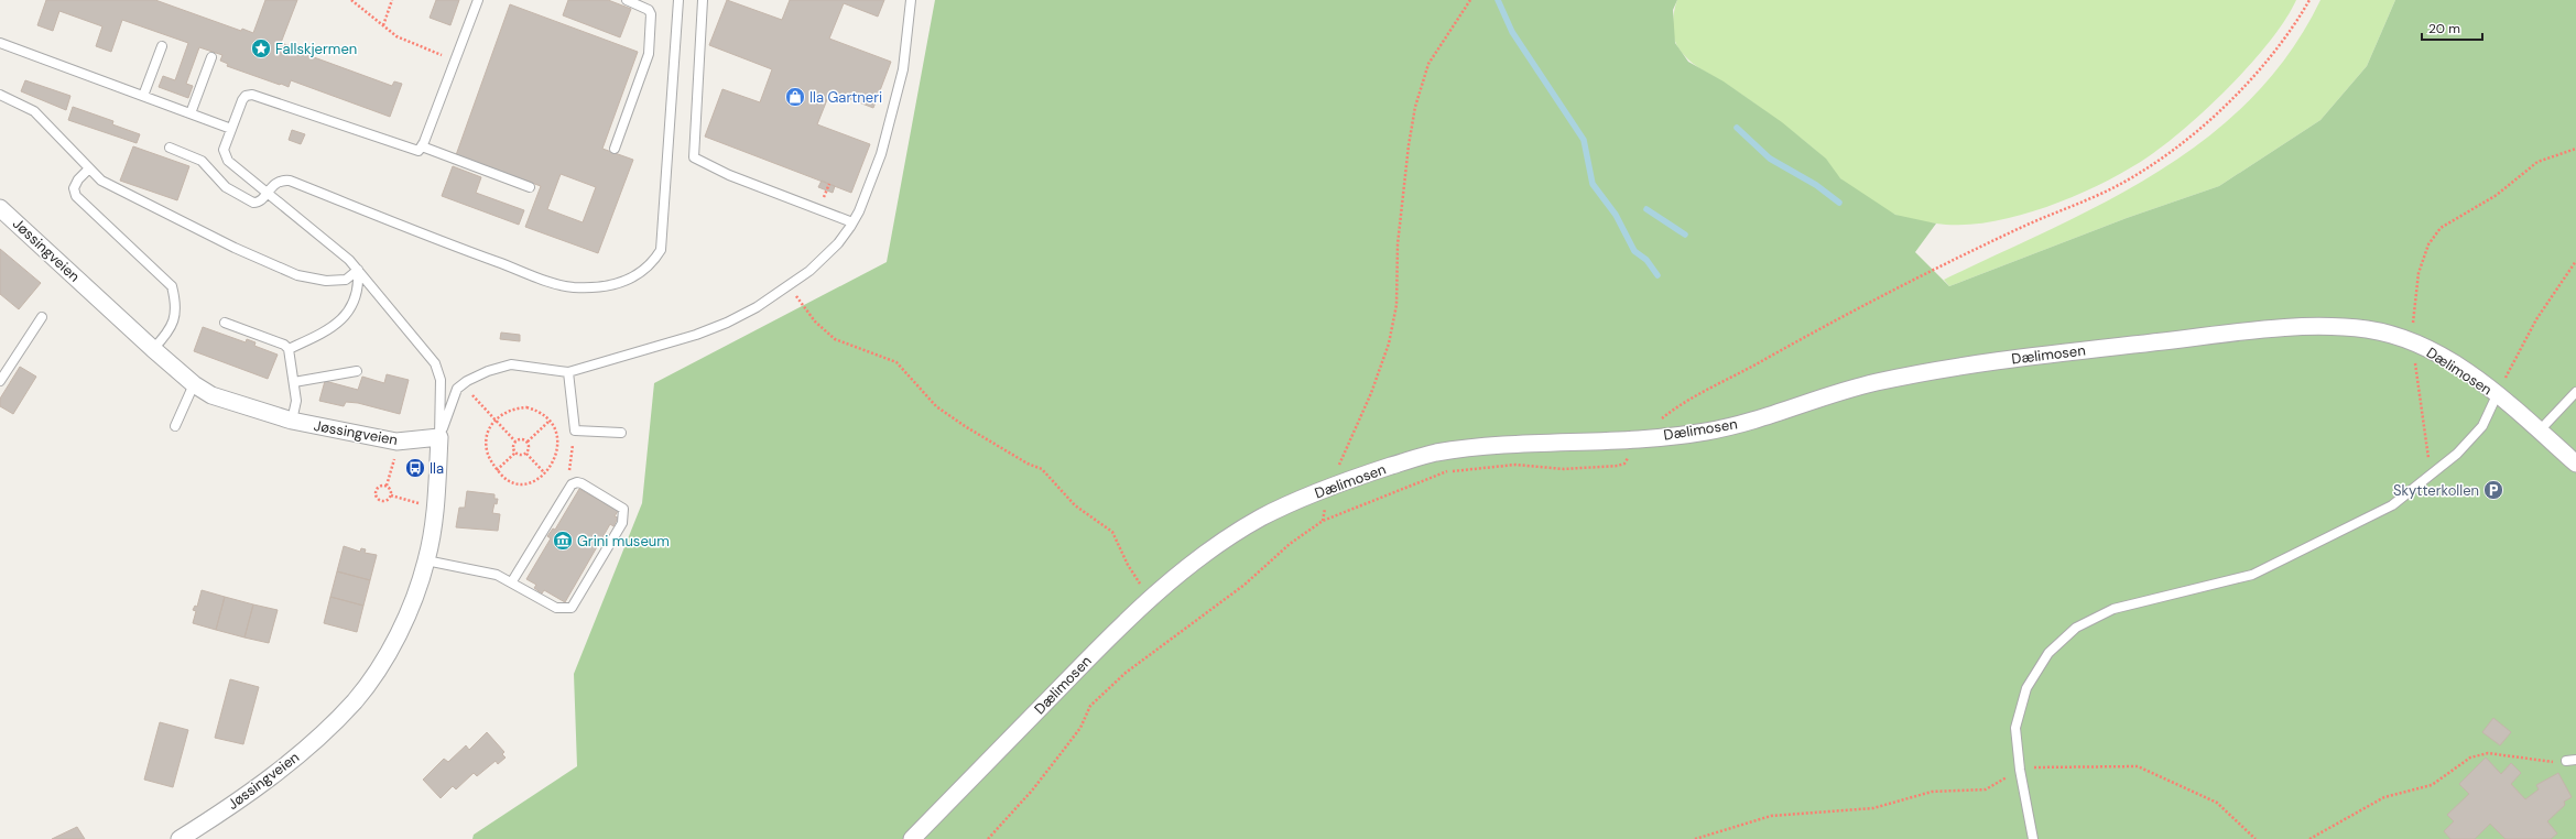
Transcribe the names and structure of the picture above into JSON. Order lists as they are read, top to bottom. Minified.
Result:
{"streets":{"street":["Jøssingveien","Dælimosen"]},"places":{"place":["Fallskjermen"],"shop":["Ila Gartneri"],"bus stop":["Ila"],"parking":["Skytterkollen"],"museum":["Grini museum"]},"scale_bar":"20 m"}
